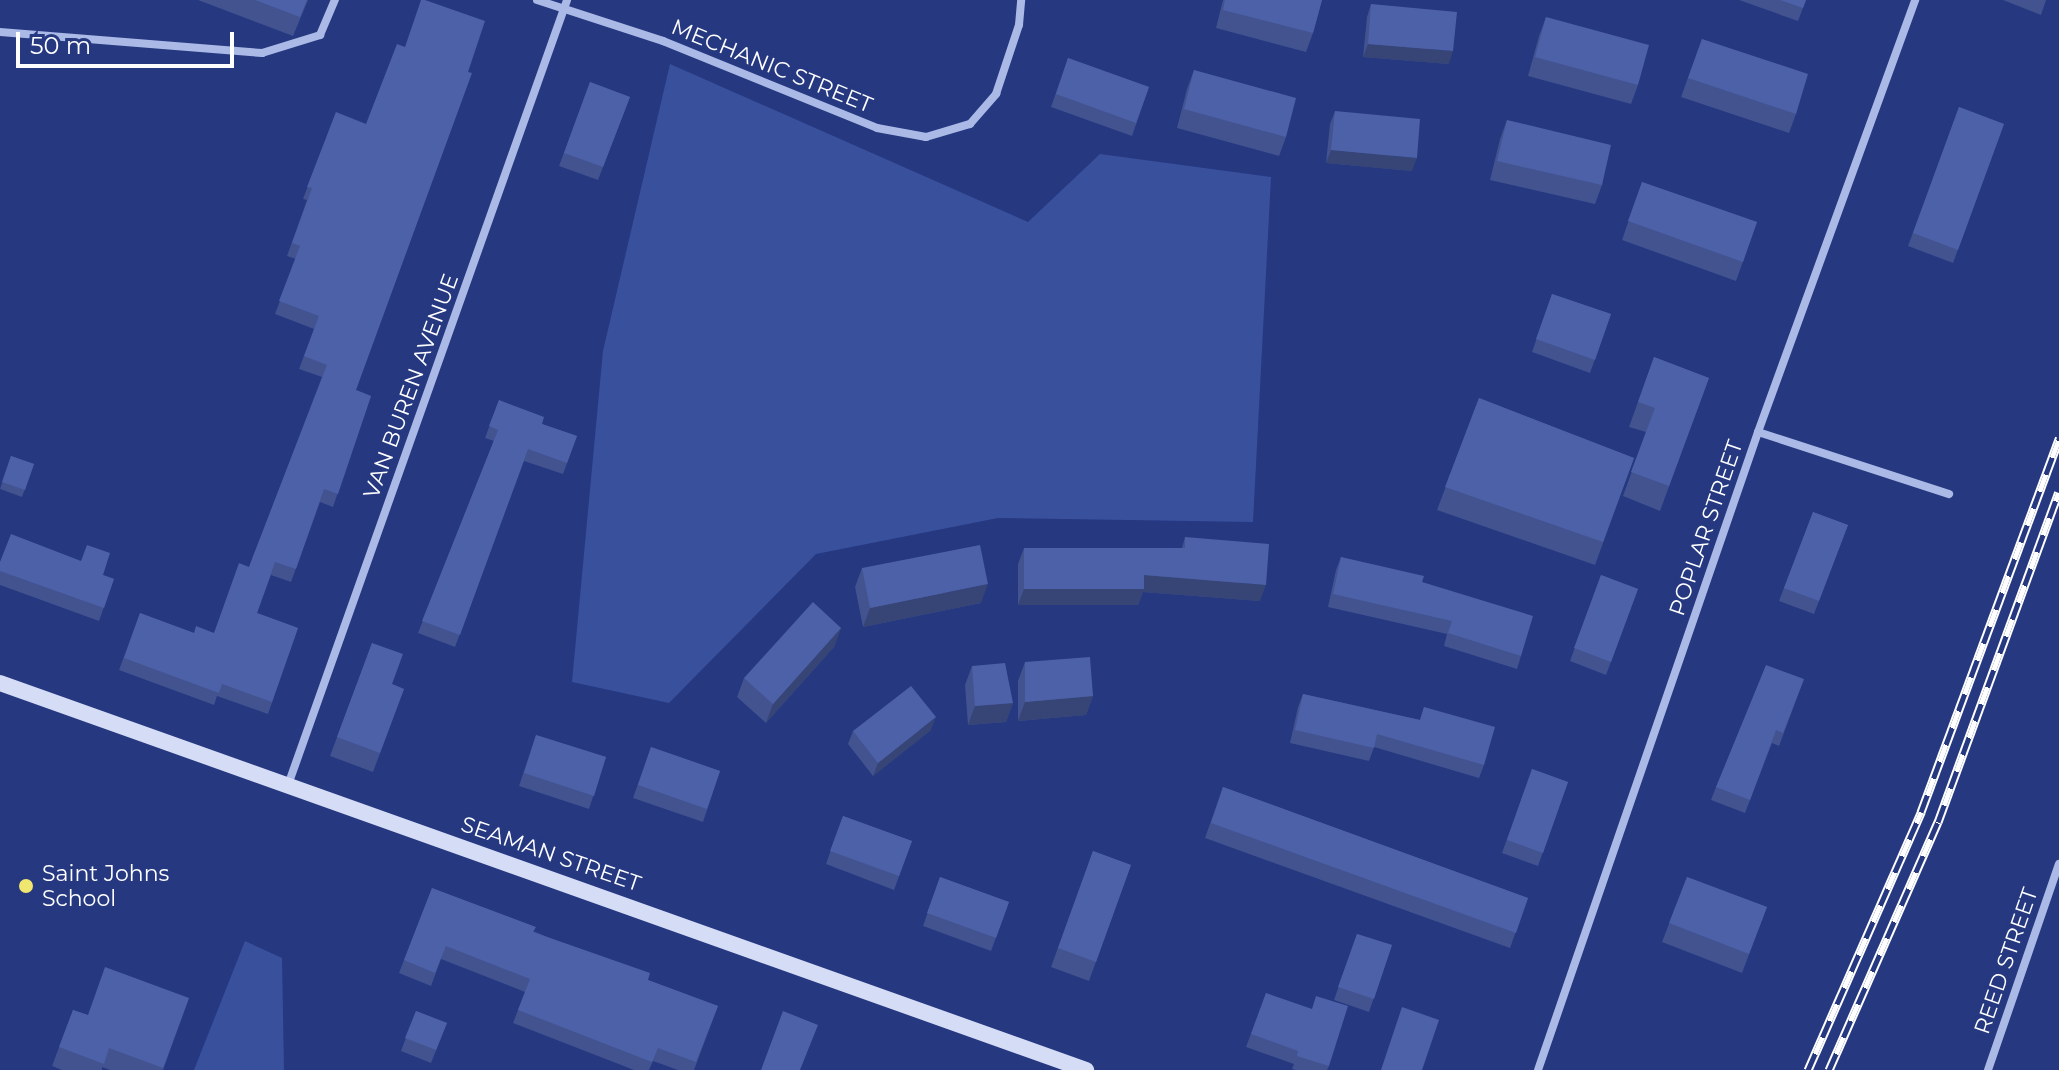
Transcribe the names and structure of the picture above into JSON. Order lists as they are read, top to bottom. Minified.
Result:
{"streets":{"street":["MECHANIC STREET","VAN BUREN AVENUE","POPLAR STREET","SEAMAN STREET","REED STREET"]},"crossings":[["MECHANIC STREET","VAN BUREN AVENUE"],["VAN BUREN AVENUE","SEAMAN STREET"]],"places":["Saint Johns School"],"scale_bar":"50 m"}
